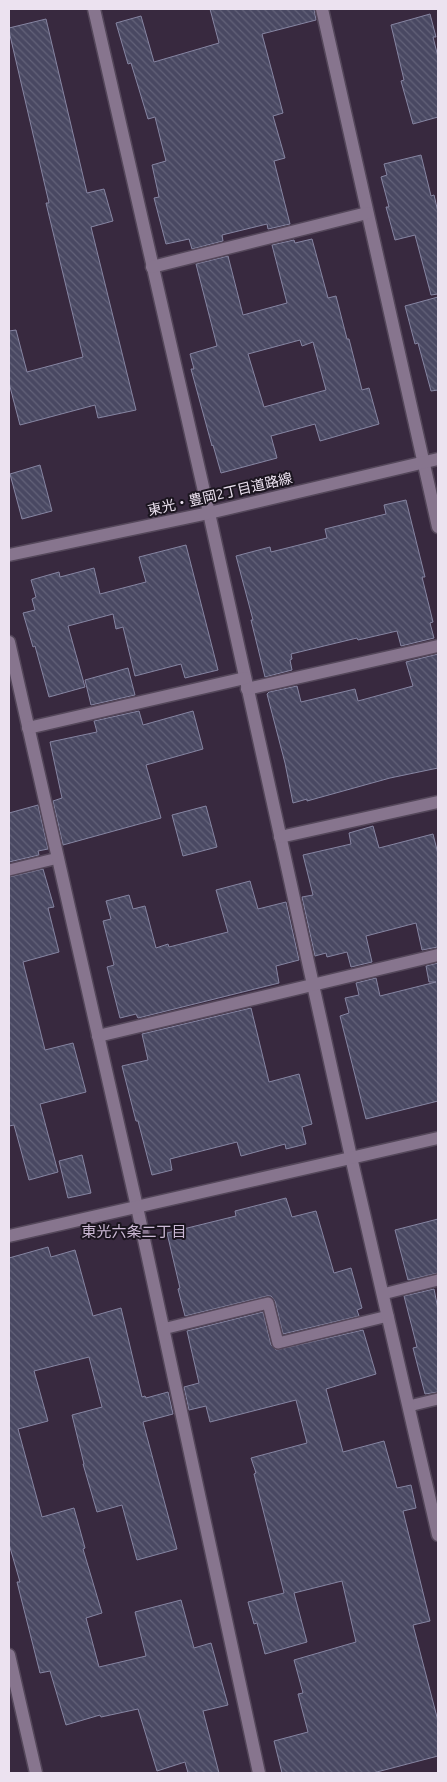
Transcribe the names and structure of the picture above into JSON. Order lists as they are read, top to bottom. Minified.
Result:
{"streets":{"street":["東光・豊岡2丁目道路線"]},"districts":["東光六条二丁目"]}
